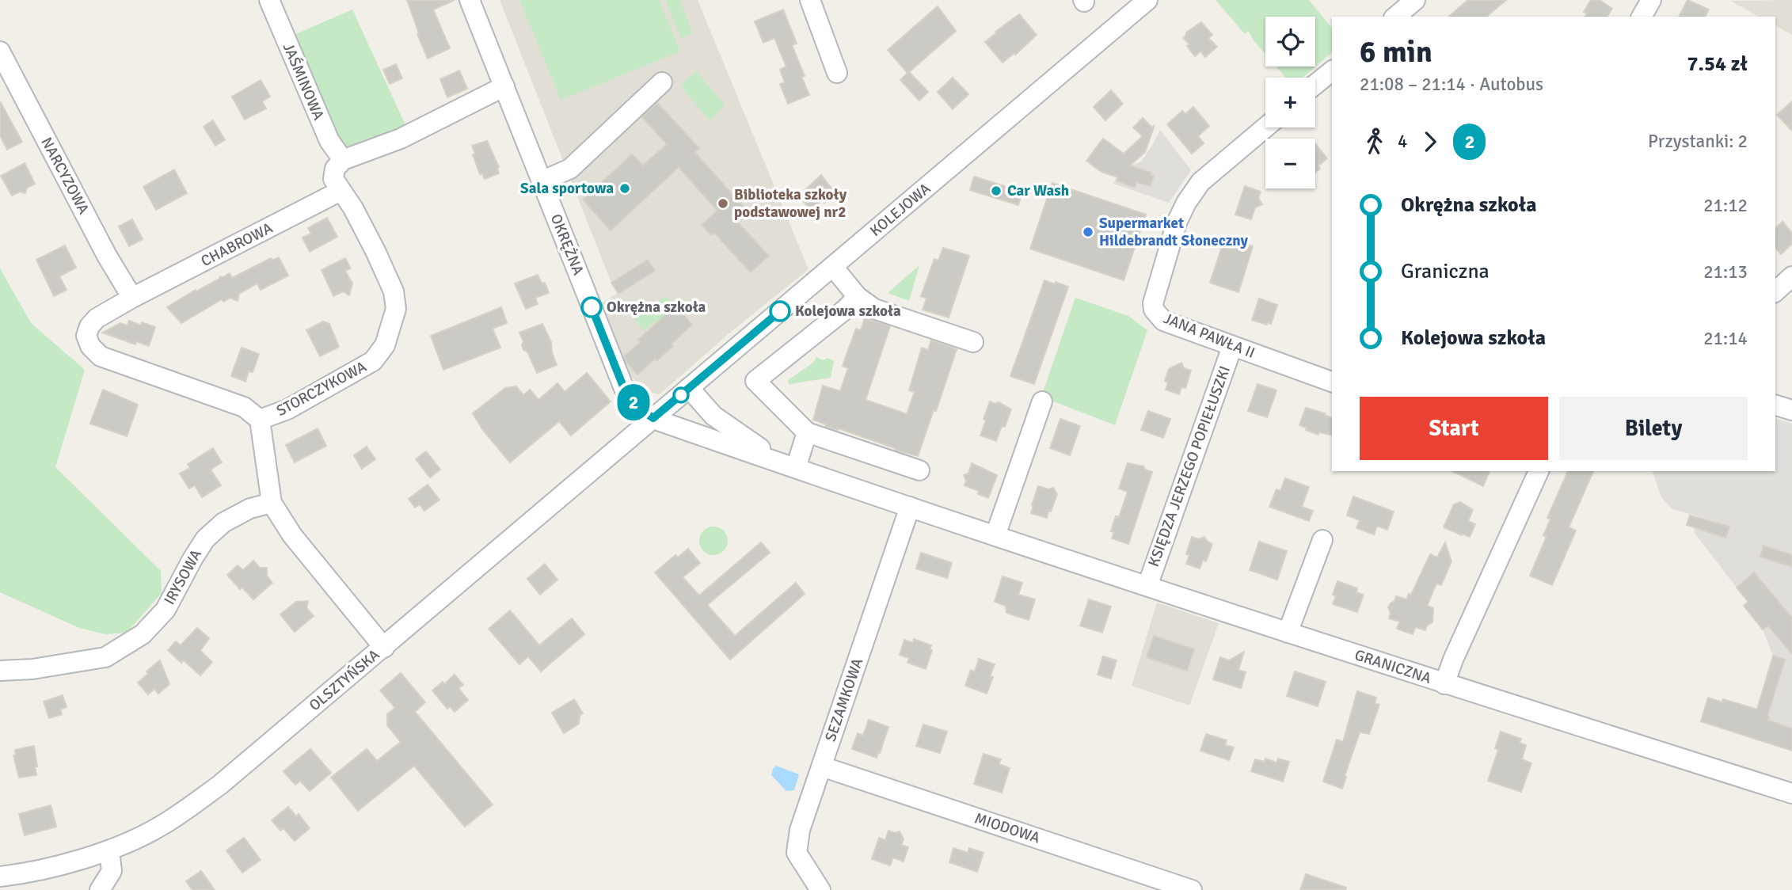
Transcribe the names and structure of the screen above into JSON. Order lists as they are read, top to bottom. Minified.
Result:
{"streets":{"street":["JAŚMINOWA","NARCYZOWA","KOLEJOWA","CHABROWA","OKRĘŻNA","JANA PAWŁA II","STORCZYKOWA","KSIĘDZA JERZEGO POPIEŁUSZKI","IRYSOWA","GRANICZNA","OLSZTYŃSKA","SEZAMKOWA","MIODOWA"]},"crossings":[["JAŚMINOWA","STORCZYKOWA"],["NARCYZOWA","CHABROWA"],["NARCYZOWA","STORCZYKOWA"],["KOLEJOWA","OKRĘŻNA"],["KOLEJOWA","GRANICZNA"],["KOLEJOWA","OLSZTYŃSKA"],["CHABROWA","STORCZYKOWA"],["OKRĘŻNA","GRANICZNA"],["OKRĘŻNA","OLSZTYŃSKA"],["JANA PAWŁA II","KSIĘDZA JERZEGO POPIEŁUSZKI"],["KSIĘDZA JERZEGO POPIEŁUSZKI","GRANICZNA"],["GRANICZNA","OLSZTYŃSKA"],["GRANICZNA","SEZAMKOWA"],["SEZAMKOWA","MIODOWA"]],"places":["Sala sportowa","Car Wash","Biblioteka szkoły podstawowej nr2","Supermarket Hildebrandt Słoneczny","Okrężna szkoła","Kolejowa szkoła"],"lines":["bus line 2"],"page":{"on_map":"2","map_buttons":["+","−"],"heading":["6 min","21:08 – 21:14 · Autobus","7.54 zł"],"legs":["4","2","Przystanki: 2"],"list":[{"name":"Okrężna szkoła","value":"21:12"},{"name":"Graniczna","value":"21:13"},{"name":"Kolejowa szkoła","value":"21:14"}],"buttons":["Start","Bilety"]}}
